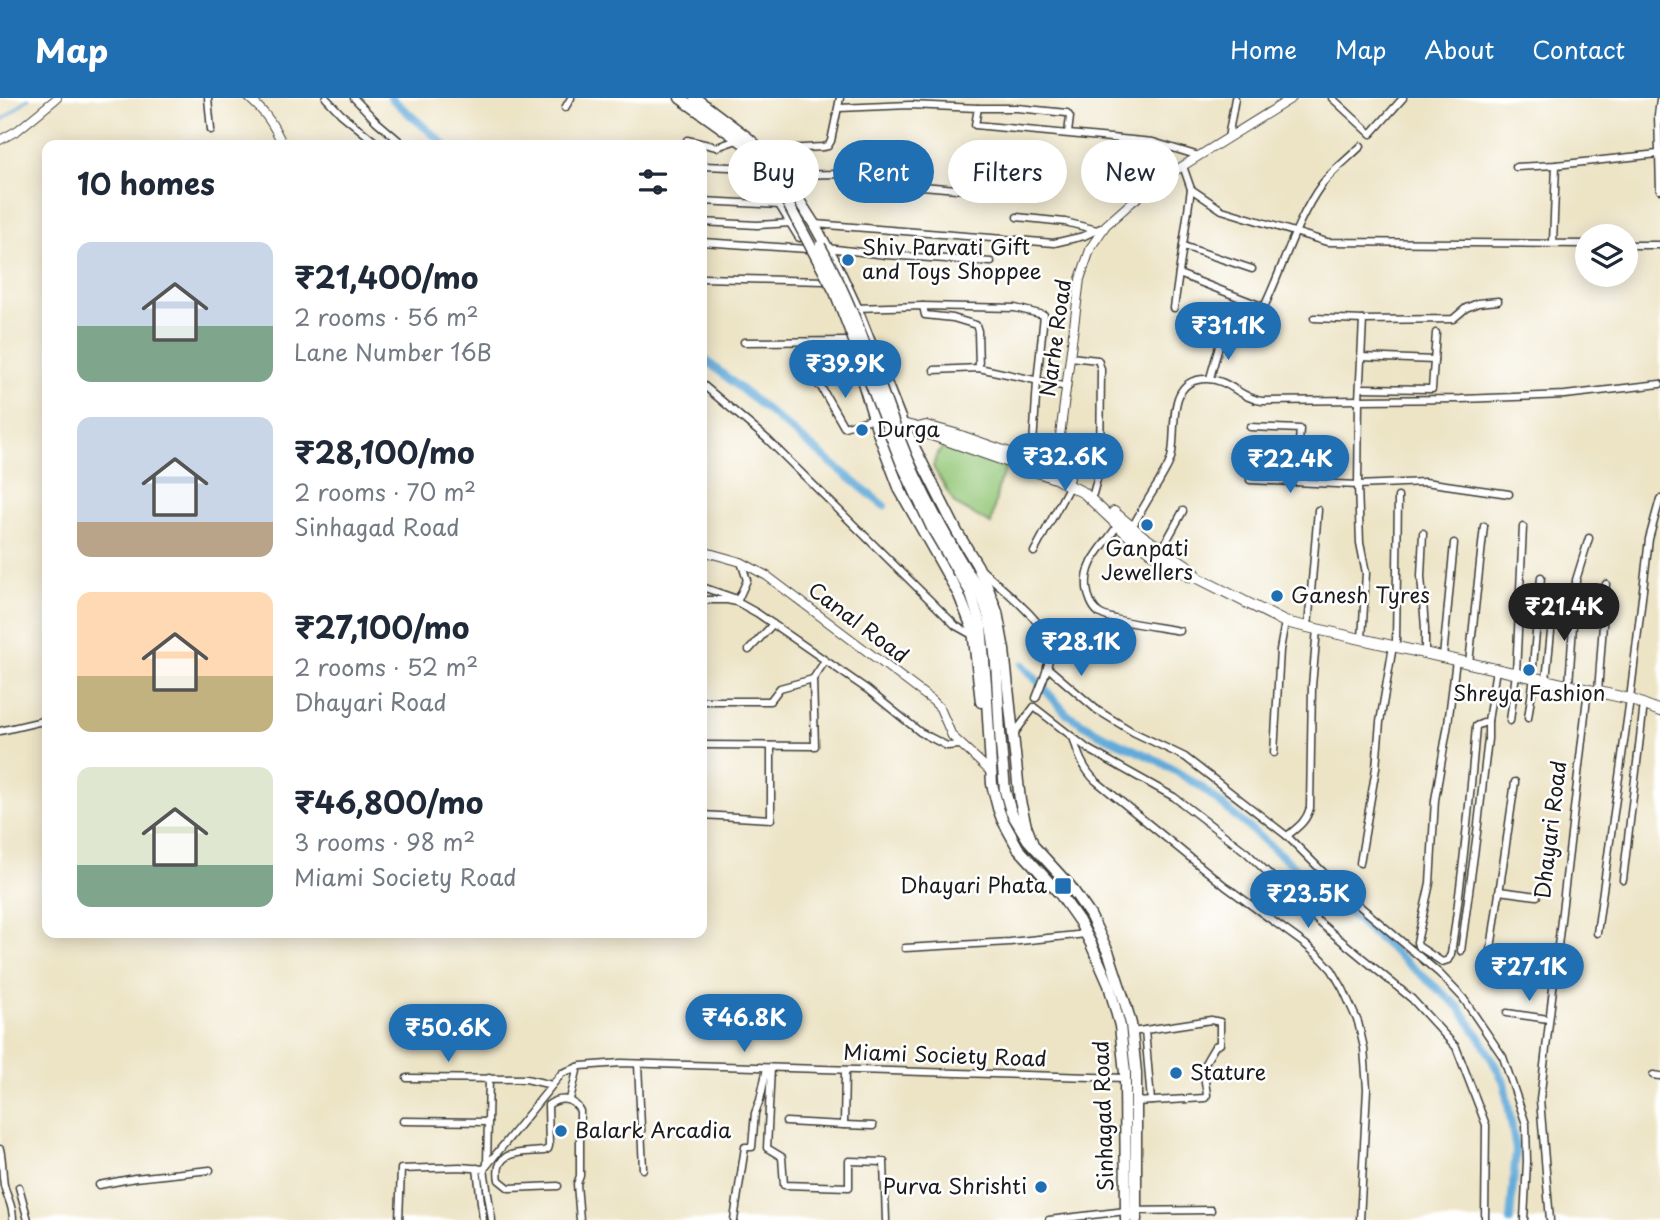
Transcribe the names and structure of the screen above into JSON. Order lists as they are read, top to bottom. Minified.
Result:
{"streets":{"main road":["Sinhagad Road"],"street":["Narhe Road","Canal Road","Dhayari Road","Miami Society Road"]},"crossings":[["Canal Road","Sinhagad Road"],["Miami Society Road","Sinhagad Road"]],"places":{"other":["Shiv Parvati Gift and Toys Shoppee","Durga","Ganpati Jewellers","Ganesh Tyres","Shreya Fashion","Stature","Balark Arcadia","Purva Shrishti"],"transit":["Dhayari Phata"]},"page":{"header":"Map","nav":["Home","Map","About","Contact"],"chip":["Buy","Rent","Filters","New"],"heading":"10 homes","list":[{"name":"₹21,400/mo","note":"2 rooms · 56 m² · Lane Number 16B"},{"name":"₹28,100/mo","note":"2 rooms · 70 m² · Sinhagad Road"},{"name":"₹27,100/mo","note":"2 rooms · 52 m² · Dhayari Road"},{"name":"₹46,800/mo","note":"3 rooms · 98 m² · Miami Society Road"}],"price":["₹31.1K","₹39.9K","₹32.6K","₹22.4K","₹21.4K","₹28.1K","₹23.5K","₹27.1K","₹46.8K","₹50.6K"]}}
